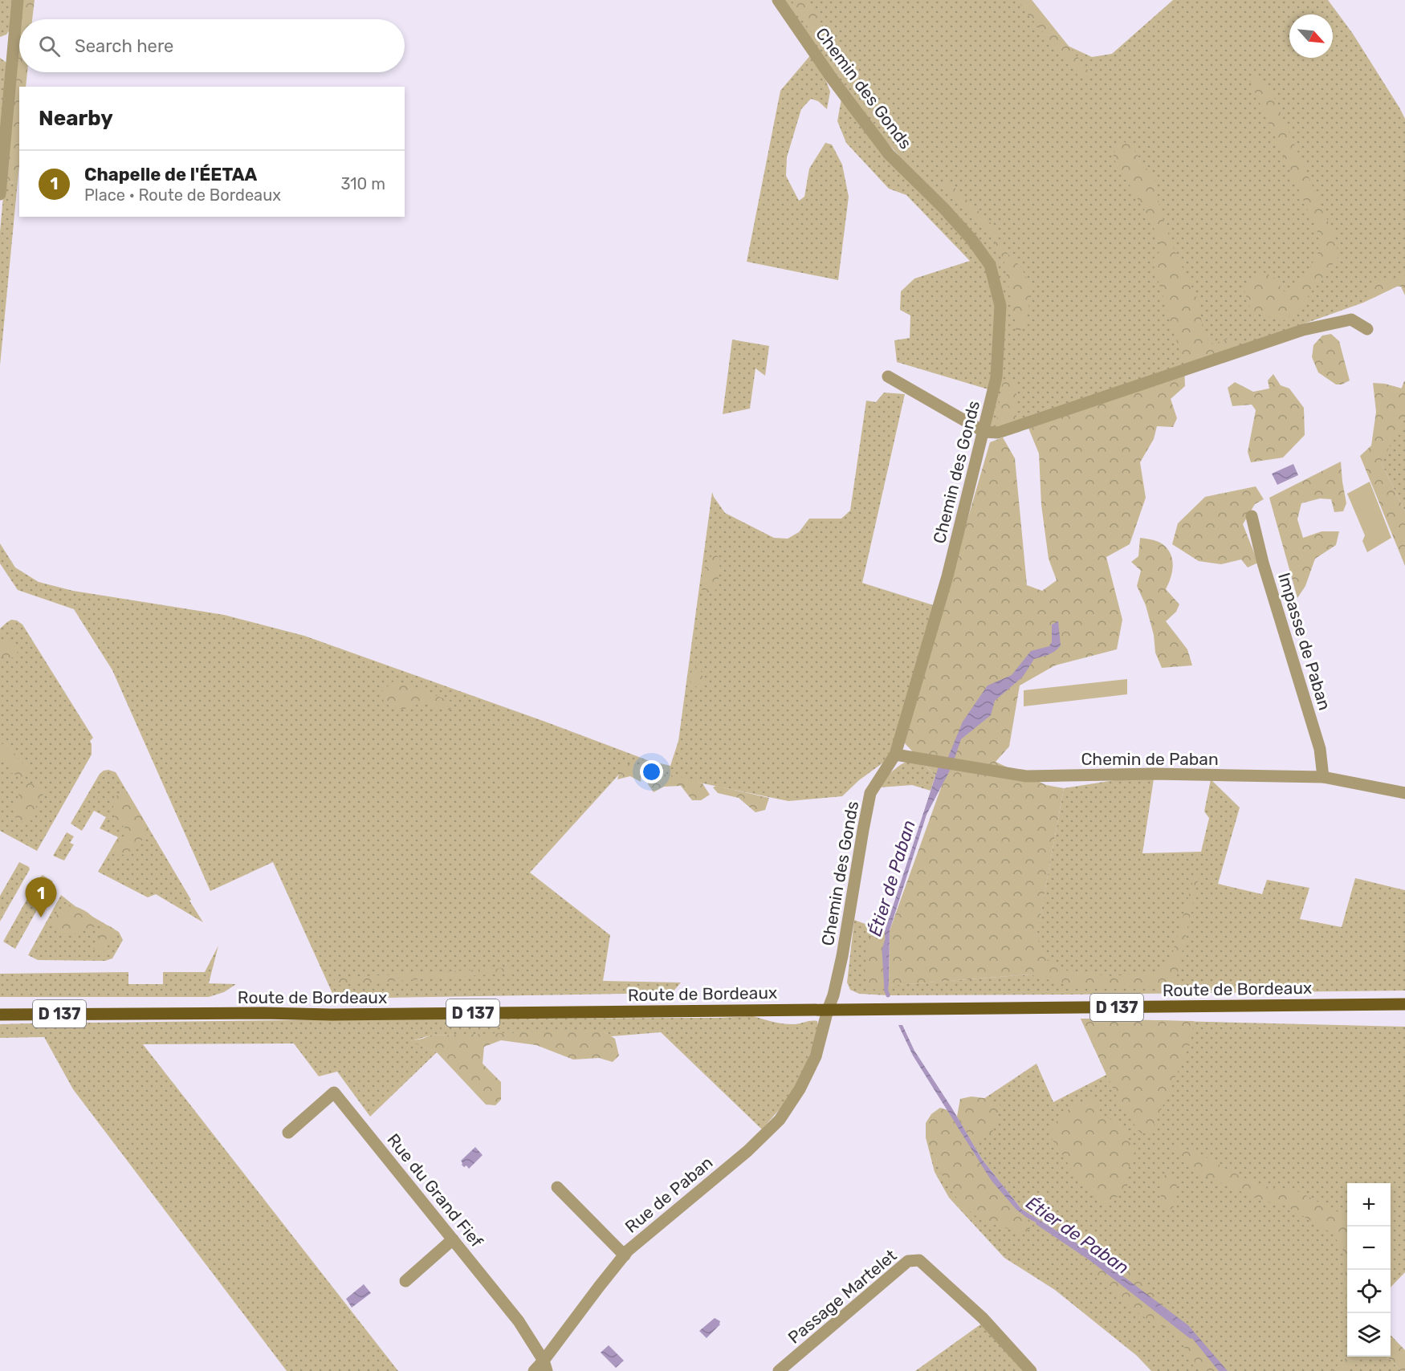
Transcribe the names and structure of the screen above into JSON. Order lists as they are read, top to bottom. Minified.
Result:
{"streets":{"main road":["Route de Bordeaux","D 137"],"street":["Chemin des Gonds","Impasse de Paban","Chemin de Paban","Rue du Grand Fief","Rue de Paban","Passage Martelet"]},"crossings":[["Chemin des Gonds","Chemin de Paban"],["Chemin des Gonds","Route de Bordeaux"],["Chemin des Gonds","Rue de Paban"],["Impasse de Paban","Chemin de Paban"],["Rue du Grand Fief","Rue de Paban"]],"water":["Étier de Paban"],"north":"bottom right","page":{"search":"Search here","heading":"Nearby","list":[{"mark":"1","name":"Chapelle de l'ÉETAA","note":"Place · Route de Bordeaux","value":"310 m"}],"pins":"1","map_buttons":["+","−"]}}
